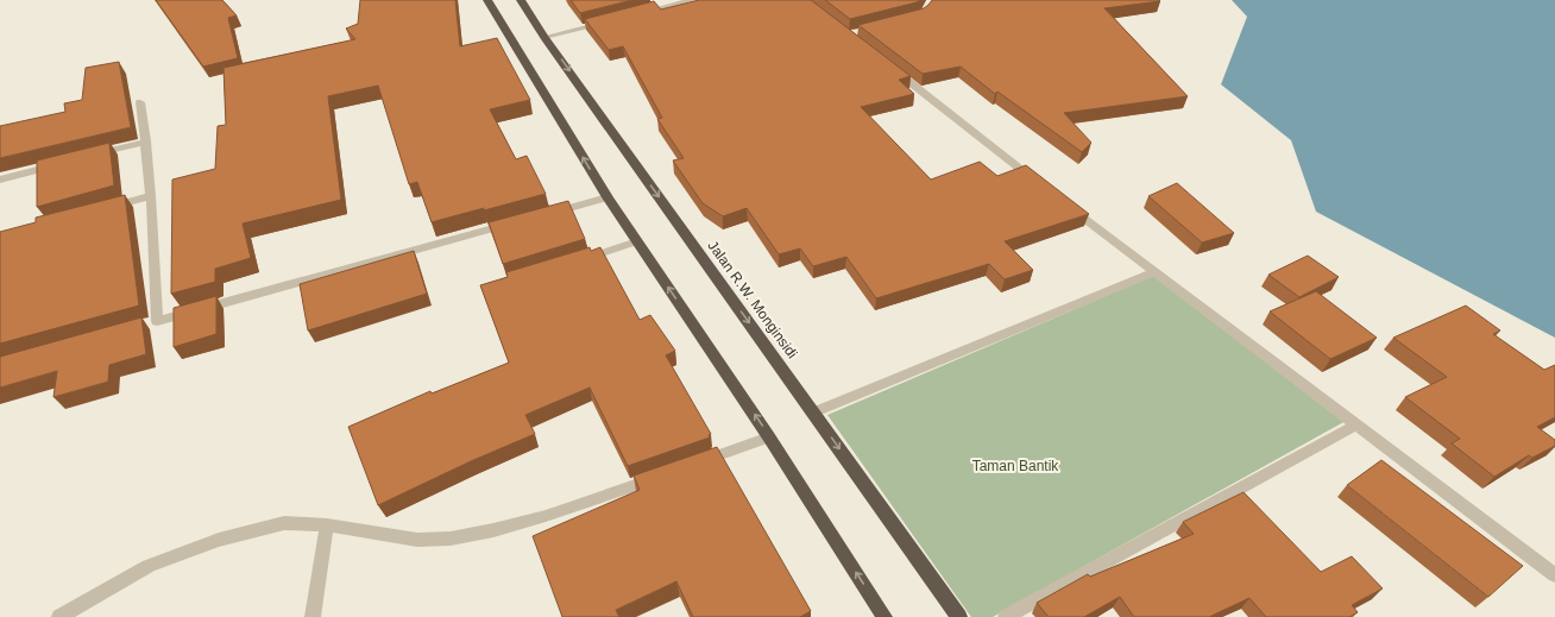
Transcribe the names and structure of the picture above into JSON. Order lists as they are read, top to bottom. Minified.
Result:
{"streets":{"highway":["Jalan R.W. Monginsidi"]},"parks":["Taman Bantik"]}
